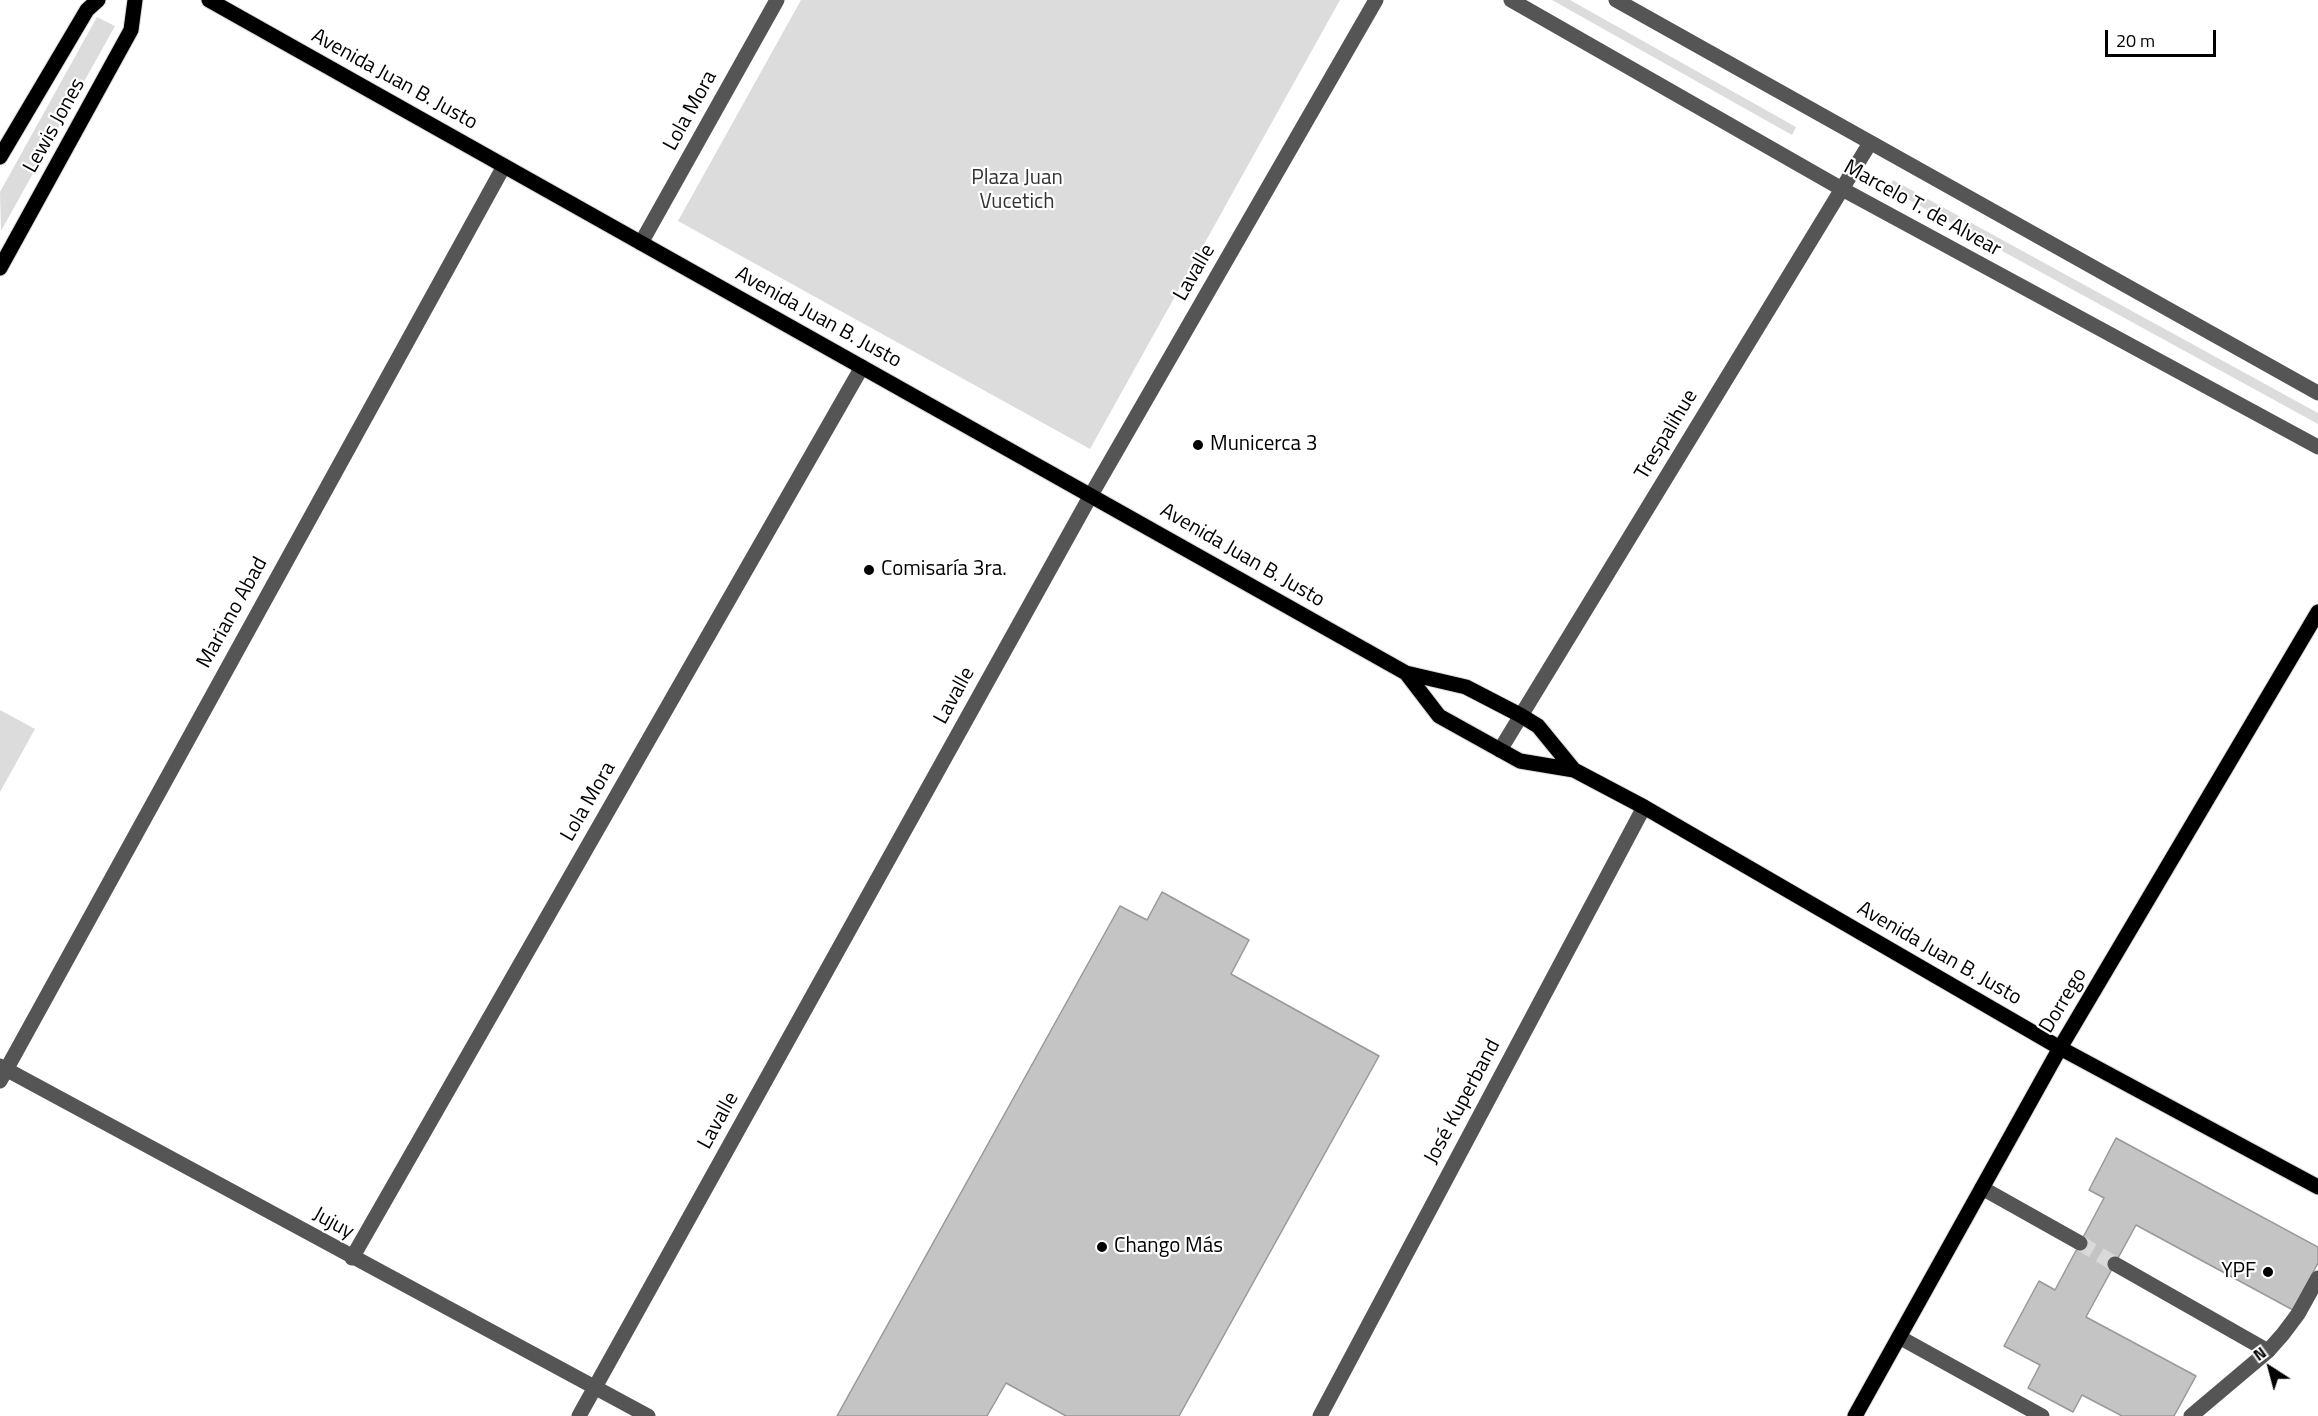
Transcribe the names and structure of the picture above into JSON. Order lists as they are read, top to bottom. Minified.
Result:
{"streets":{"main road":["Avenida Juan B. Justo","Lewis Jones","Dorrego"],"street":["Lola Mora","Marcelo T. de Alvear","Lavalle","Trespalihue","Mariano Abad","José Kuperband","Jujuy"]},"crossings":[["Avenida Juan B. Justo","Lola Mora"],["Avenida Juan B. Justo","Lavalle"],["Avenida Juan B. Justo","Trespalihue"],["Avenida Juan B. Justo","Mariano Abad"],["Avenida Juan B. Justo","Dorrego"],["Avenida Juan B. Justo","José Kuperband"],["Lola Mora","Jujuy"],["Marcelo T. de Alvear","Trespalihue"],["Lavalle","Jujuy"],["Mariano Abad","Jujuy"]],"parks":["Plaza Juan Vucetich"],"places":["Municerca 3","Comisaría 3ra.","Chango Más","YPF"],"scale_bar":"20 m","north":"top left"}
